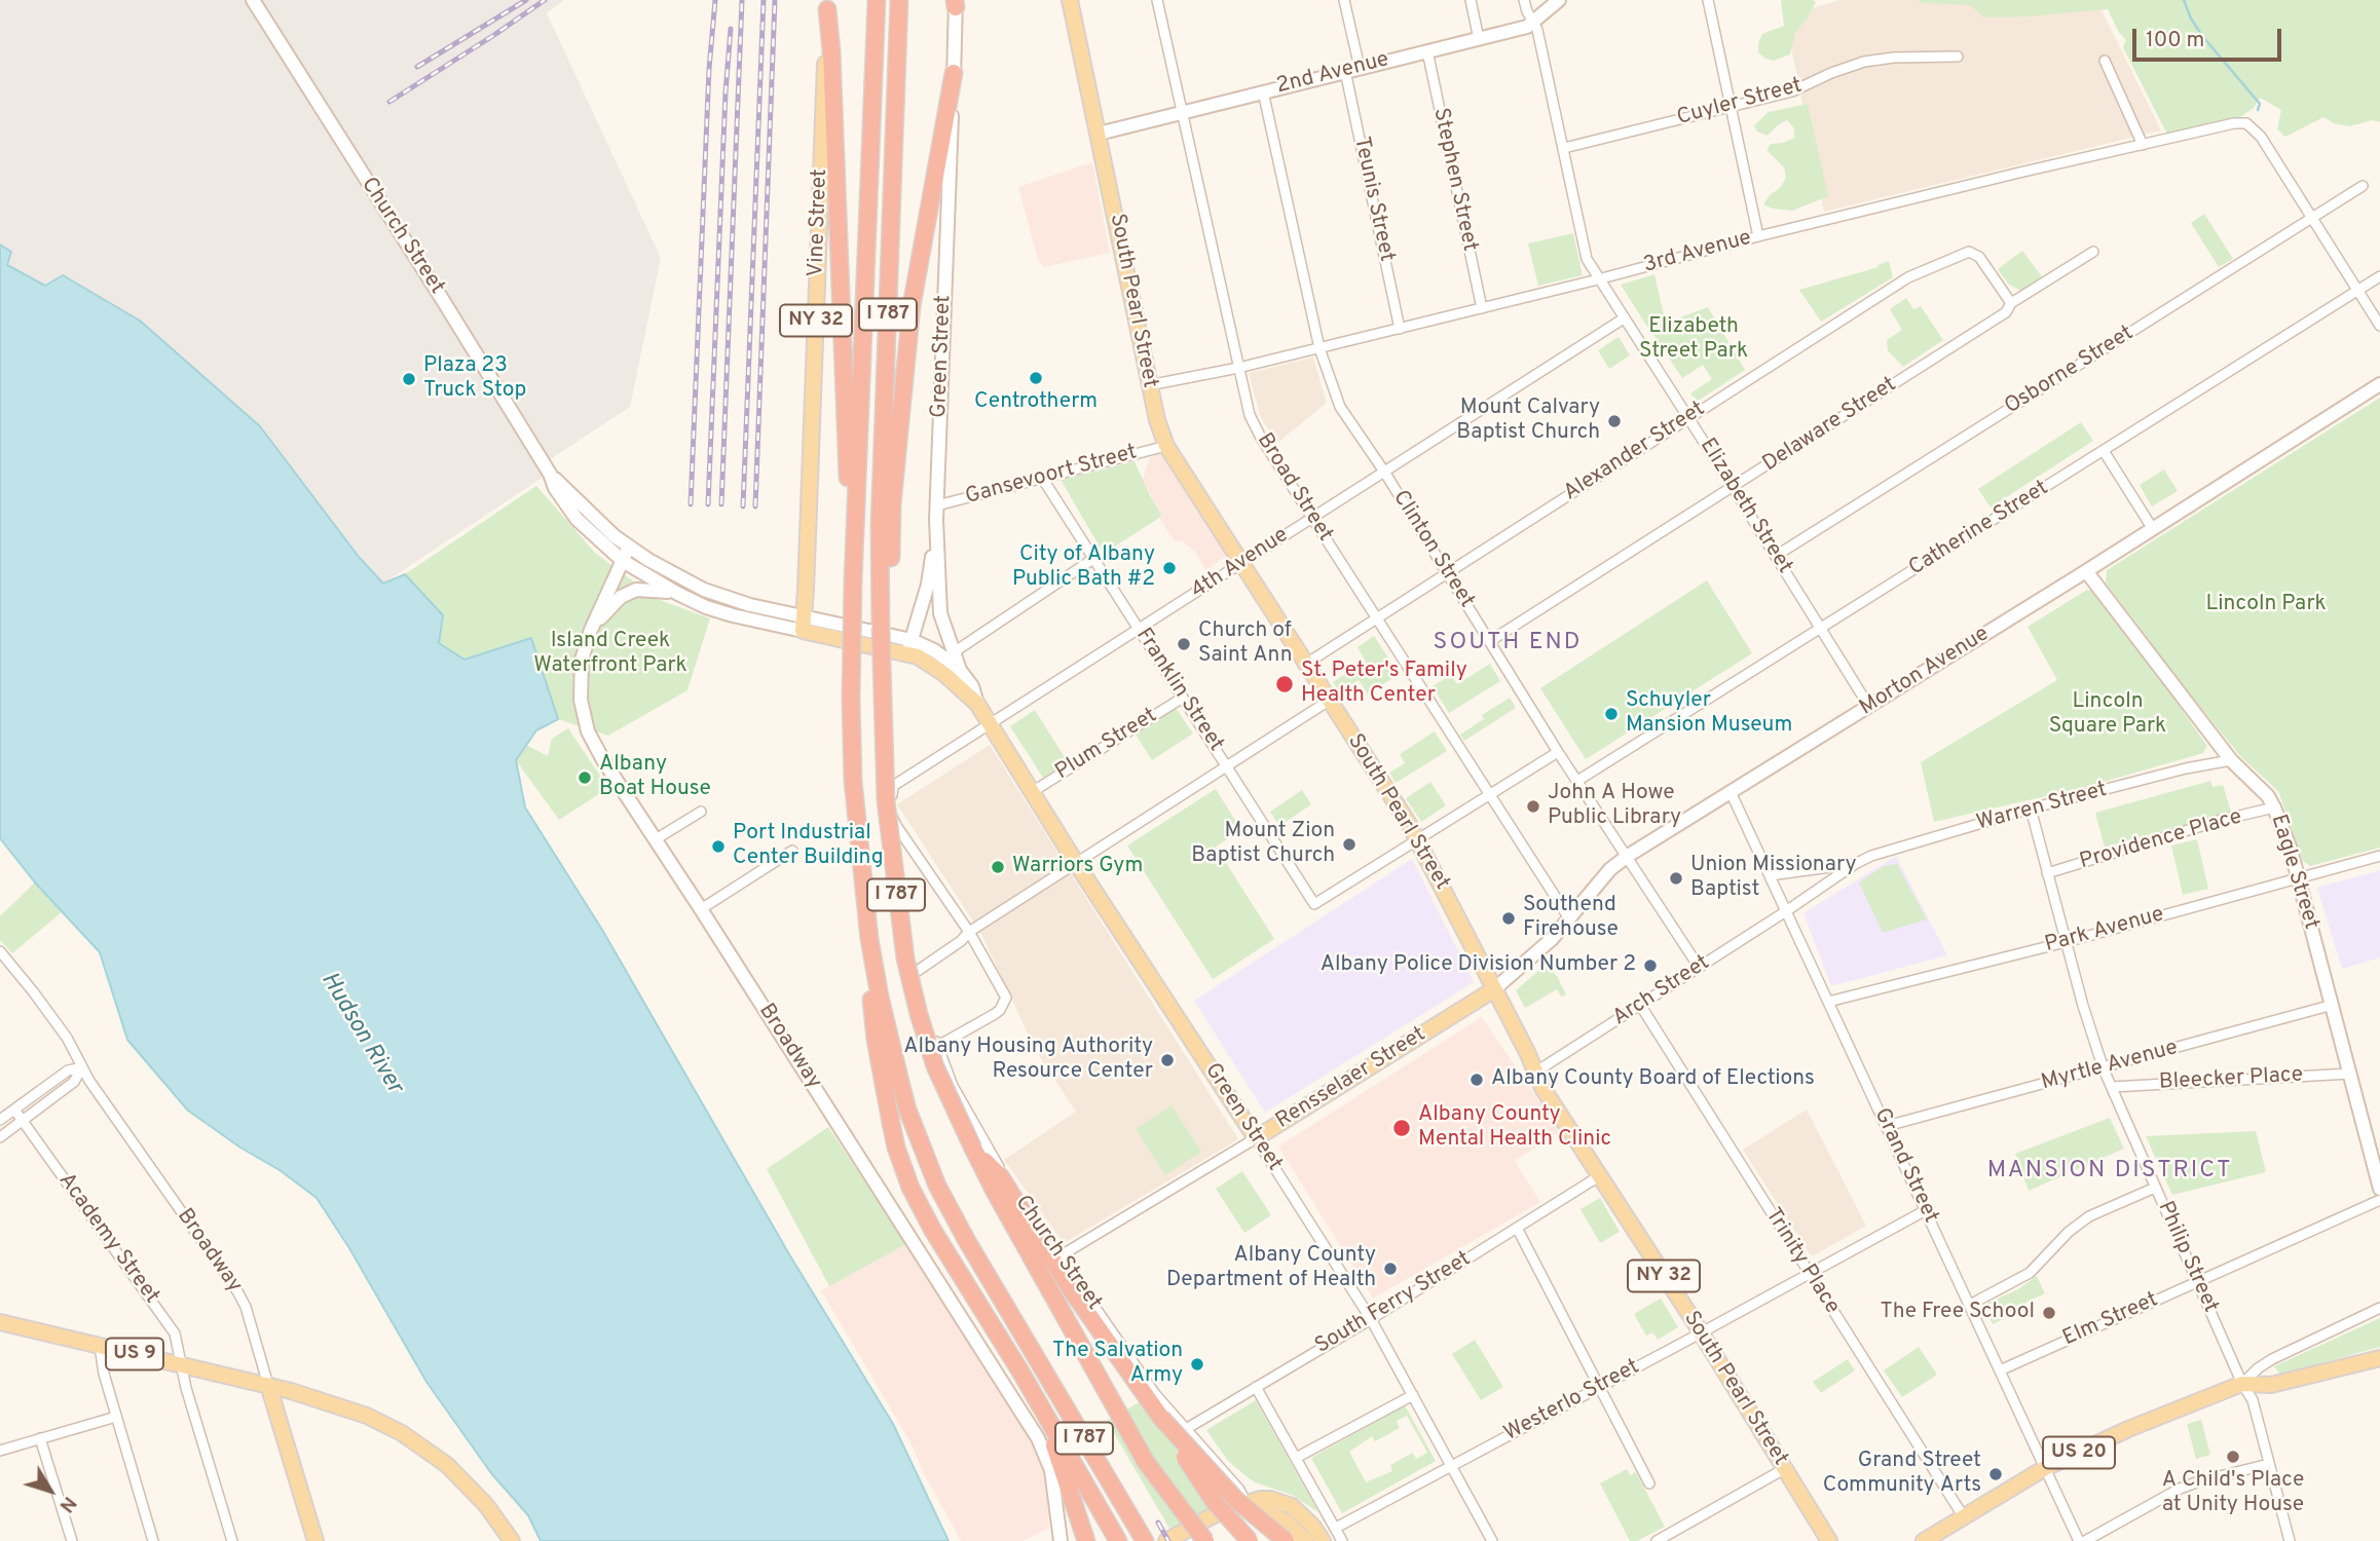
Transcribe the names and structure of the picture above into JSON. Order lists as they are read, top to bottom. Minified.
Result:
{"streets":{"highway":["I 787"],"main road":["Vine Street","South Pearl Street","NY 32","Green Street","Broadway","Rensselaer Street","US 9","US 20"],"street":["2nd Avenue","Cuyler Street","Stephen Street","Teunis Street","Church Street","3rd Avenue","Osborne Street","Delaware Street","Alexander Street","Gansevoort Street","Broad Street","Elizabeth Street","Catherine Street","Clinton Street","4th Avenue","Morton Avenue","Franklin Street","Plum Street","Warren Street","Providence Place","Eagle Street","Park Avenue","Arch Street","Myrtle Avenue","Bleecker Place","Grand Street","Academy Street","Philip Street","Trinity Place","South Ferry Street","Elm Street","Westerlo Street"]},"crossings":[["2nd Avenue","Stephen Street"],["2nd Avenue","Teunis Street"],["2nd Avenue","South Pearl Street"],["2nd Avenue","Broad Street"],["2nd Avenue","Elizabeth Street"],["2nd Avenue","Clinton Street"],["Cuyler Street","Elizabeth Street"],["Stephen Street","3rd Avenue"],["Teunis Street","3rd Avenue"],["Vine Street","Church Street"],["Church Street","4th Avenue"],["Church Street","Broadway"],["Church Street","Rensselaer Street"],["Church Street","South Ferry Street"],["3rd Avenue","South Pearl Street"],["3rd Avenue","Osborne Street"],["3rd Avenue","Broad Street"],["3rd Avenue","Elizabeth Street"],["3rd Avenue","Clinton Street"],["South Pearl Street","Alexander Street"],["South Pearl Street","Gansevoort Street"],["South Pearl Street","4th Avenue"],["South Pearl Street","Morton Avenue"],["South Pearl Street","Franklin Street"],["South Pearl Street","Arch Street"],["South Pearl Street","Rensselaer Street"],["South Pearl Street","South Ferry Street"],["South Pearl Street","Westerlo Street"],["Green Street","Gansevoort Street"],["Green Street","4th Avenue"],["Green Street","Plum Street"],["Green Street","Rensselaer Street"],["Green Street","South Ferry Street"],["Green Street","Westerlo Street"],["Osborne Street","Elizabeth Street"],["Delaware Street","Alexander Street"],["Delaware Street","Elizabeth Street"],["Delaware Street","Clinton Street"],["Alexander Street","Broad Street"],["Alexander Street","Elizabeth Street"],["Alexander Street","Clinton Street"],["Gansevoort Street","Franklin Street"],["Broad Street","4th Avenue"],["Broad Street","Morton Avenue"],["Elizabeth Street","Catherine Street"],["Elizabeth Street","4th Avenue"],["Elizabeth Street","Morton Avenue"],["Catherine Street","Clinton Street"],["Clinton Street","4th Avenue"],["Clinton Street","Morton Avenue"],["Clinton Street","Arch Street"],["4th Avenue","Franklin Street"],["Morton Avenue","Eagle Street"],["Morton Avenue","Rensselaer Street"],["Morton Avenue","Grand Street"],["Franklin Street","Plum Street"],["Warren Street","Eagle Street"],["Warren Street","Arch Street"],["Warren Street","Grand Street"],["Warren Street","Philip Street"],["Providence Place","Eagle Street"],["Providence Place","Philip Street"],["Eagle Street","Park Avenue"],["Eagle Street","Myrtle Avenue"],["Eagle Street","Bleecker Place"],["Park Avenue","Grand Street"],["Park Avenue","Philip Street"],["Arch Street","Grand Street"],["Arch Street","Trinity Place"],["Broadway","US 9"],["Myrtle Avenue","Grand Street"],["Myrtle Avenue","Philip Street"],["Bleecker Place","Philip Street"],["Grand Street","Elm Street"],["Grand Street","Westerlo Street"],["Grand Street","US 20"],["Academy Street","US 9"],["Philip Street","Elm Street"],["Philip Street","US 20"],["Trinity Place","Westerlo Street"],["Trinity Place","US 20"]],"districts":["SOUTH END","MANSION DISTRICT"],"water":["Hudson River"],"parks":["Elizabeth Street Park","Lincoln Park","Island Creek Waterfront Park","Lincoln Square Park"],"places":["Centrotherm","Plaza 23 Truck Stop","Mount Calvary Baptist Church","City of Albany Public Bath #2","Church of Saint Ann","St. Peter's Family Health Center","Schuyler Mansion Museum","Albany Boat House","John A Howe Public Library","Mount Zion Baptist Church","Port Industrial Center Building","Warriors Gym","Union Missionary Baptist","Southend Firehouse","Albany Police Division Number 2","Albany Housing Authority Resource Center","Albany County Board of Elections","Albany County Mental Health Clinic","Albany County Department of Health","The Free School","The Salvation Army","A Child's Place at Unity House","Grand Street Community Arts"],"scale_bar":"100 m","north":"bottom right"}
